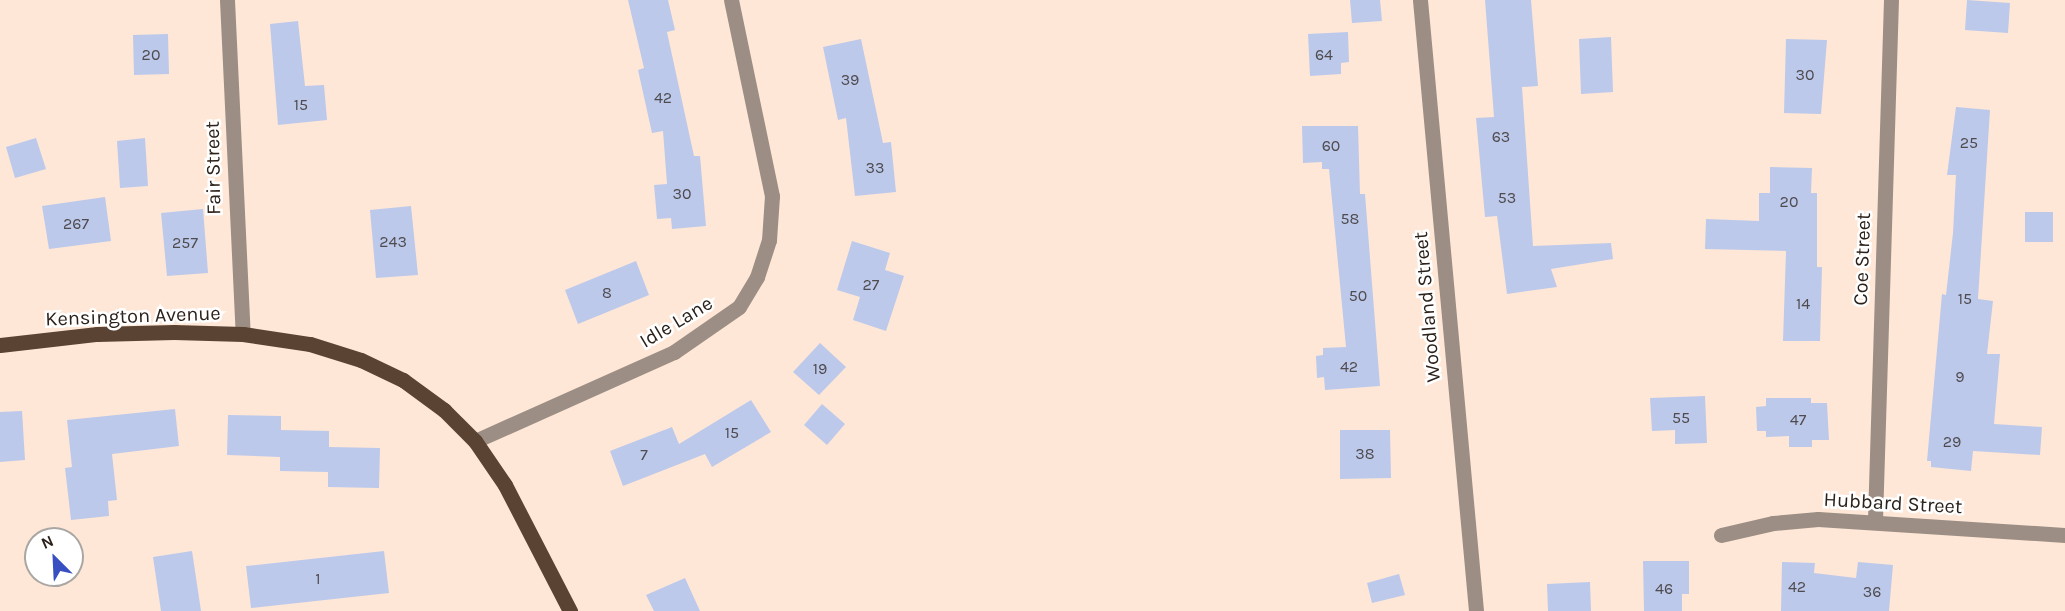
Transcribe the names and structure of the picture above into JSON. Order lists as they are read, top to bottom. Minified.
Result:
{"streets":{"main road":["Kensington Avenue"],"street":["Fair Street","Coe Street","Woodland Street","Idle Lane","Hubbard Street"]},"crossings":[["Fair Street","Kensington Avenue"],["Coe Street","Hubbard Street"],["Kensington Avenue","Idle Lane"]],"house_numbers":["20","64","30","39","42","15","63","25","60","33","30","53","20","58","267","243","257","27","8","50","15","14","42","19","9","55","47","15","29","38","7","1","42","46","36"],"north":"top left"}
